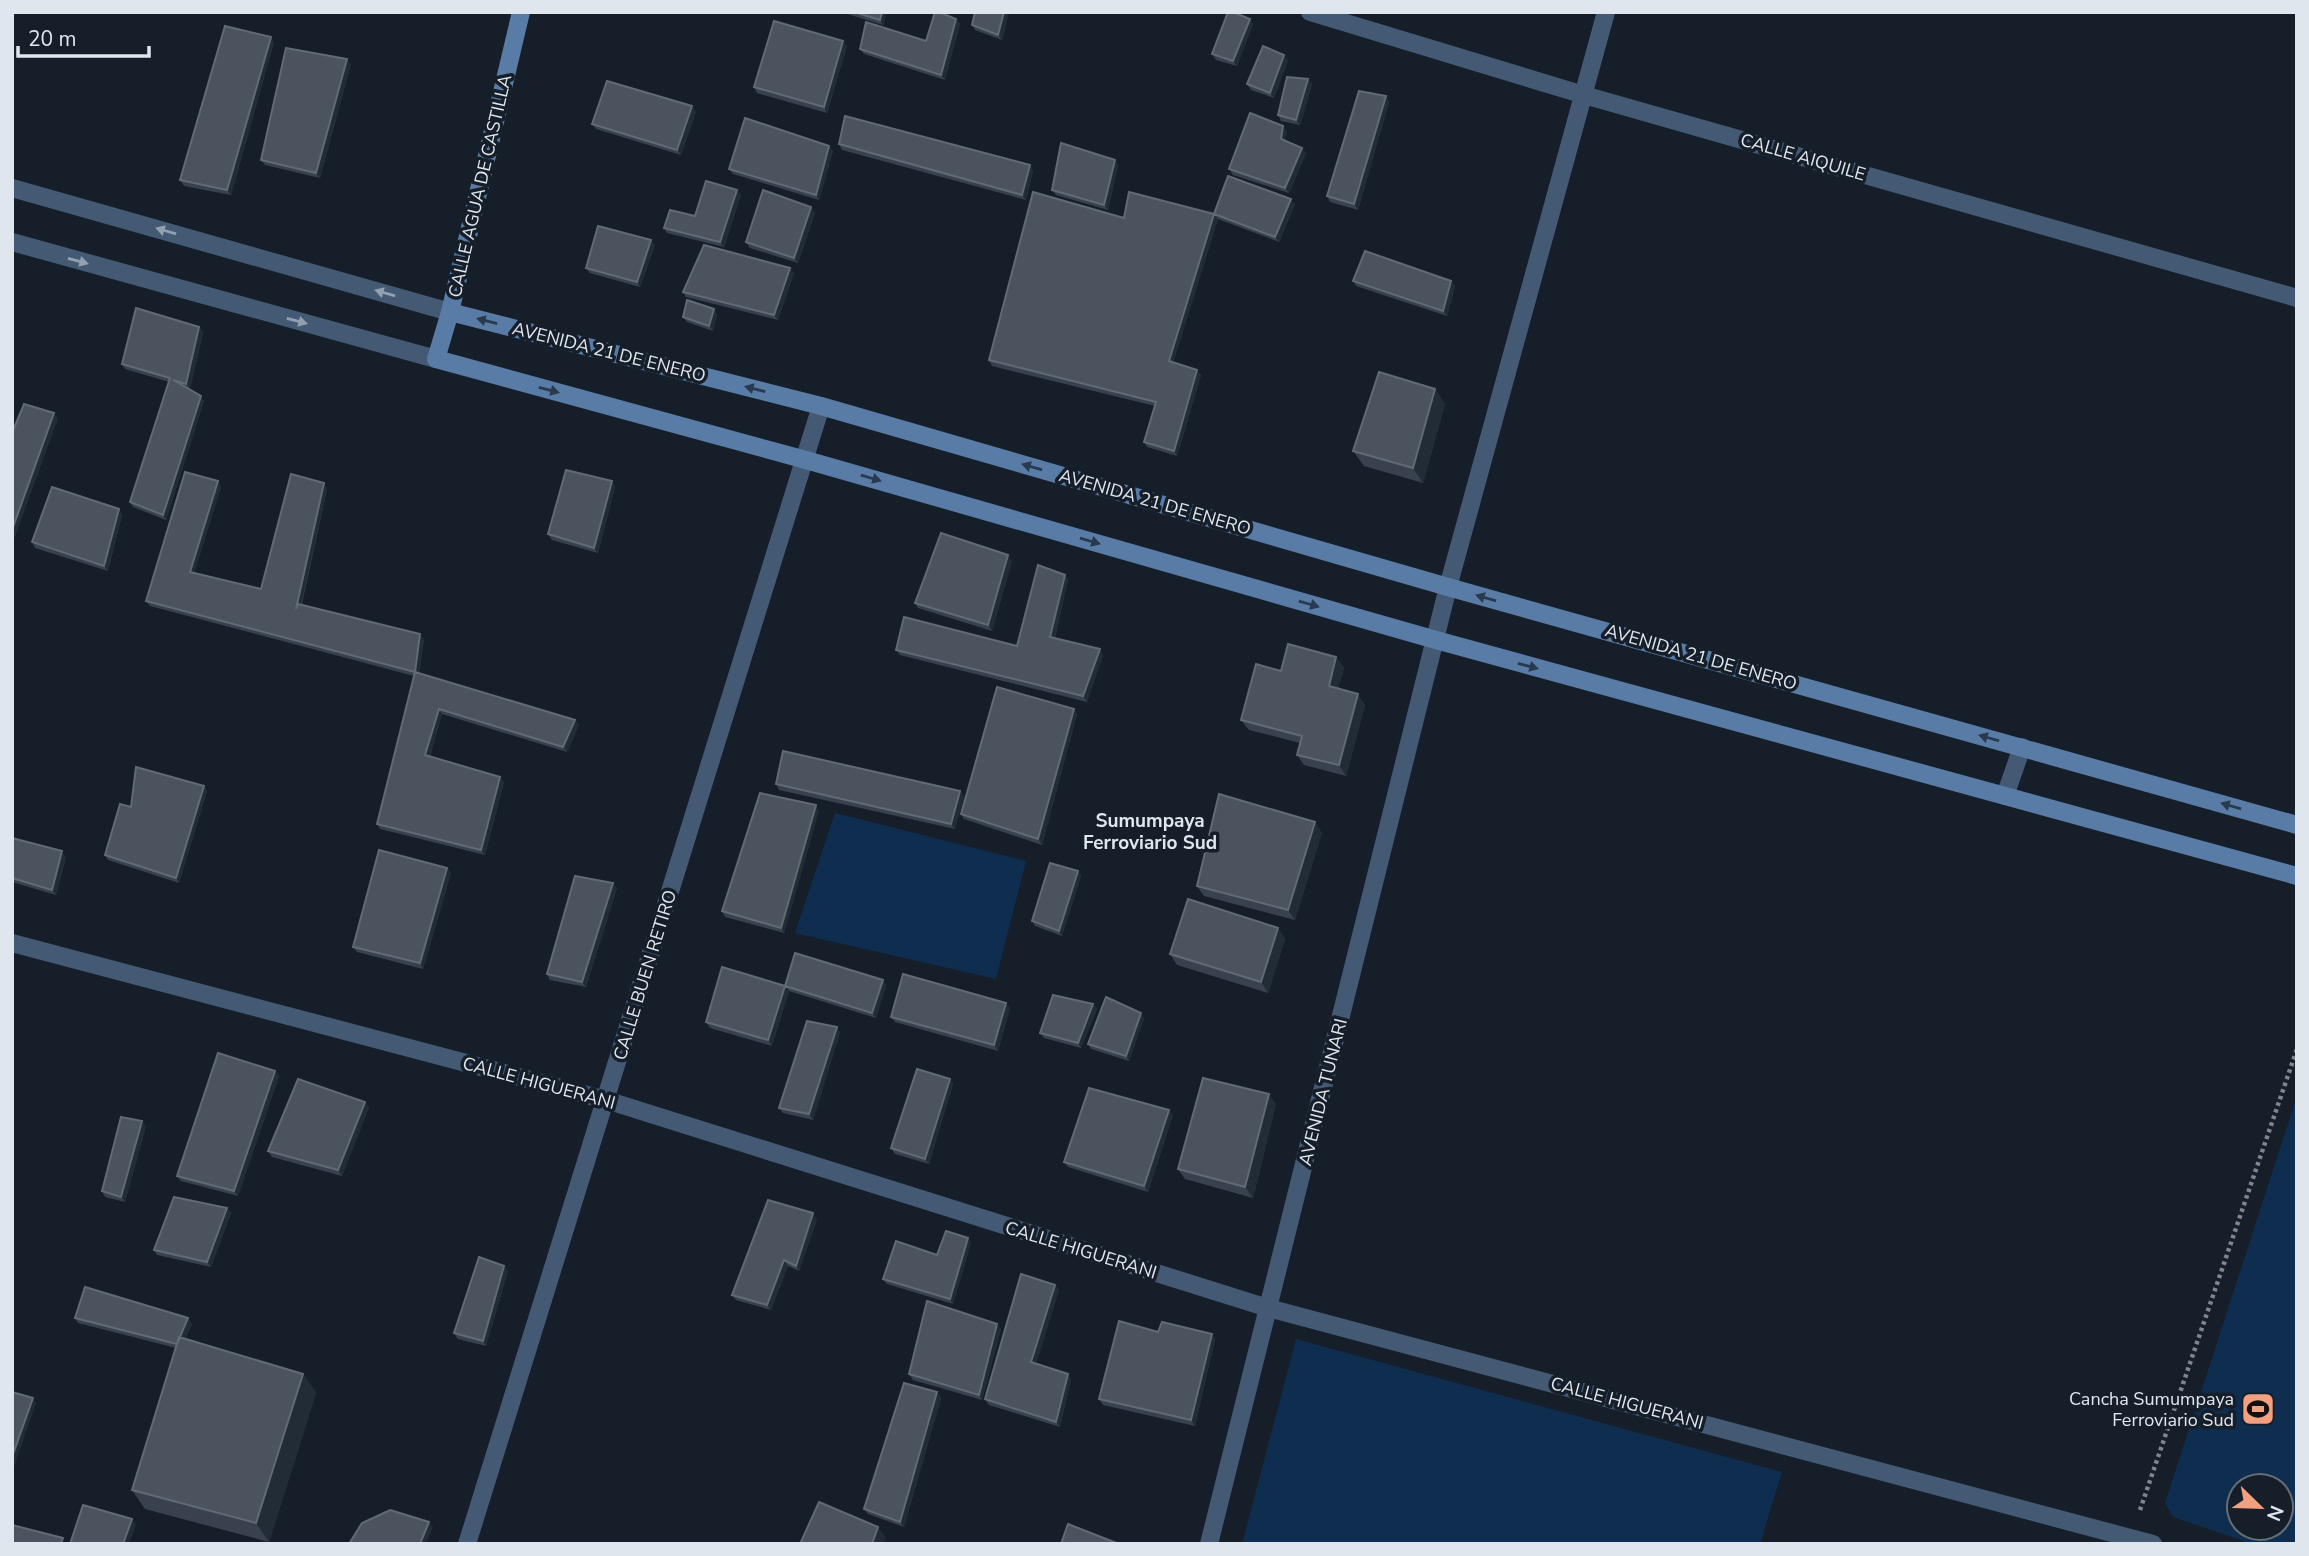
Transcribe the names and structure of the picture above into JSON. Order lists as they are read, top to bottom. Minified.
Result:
{"streets":{"street":["CALLE AIQUILE","CALLE AGUA DE CASTILLA","AVENIDA 21 DE ENERO","CALLE BUEN RETIRO","CALLE HIGUERANI","AVENIDA TUNARI"]},"crossings":[["CALLE AIQUILE","AVENIDA TUNARI"],["CALLE AGUA DE CASTILLA","AVENIDA 21 DE ENERO"],["AVENIDA 21 DE ENERO","CALLE BUEN RETIRO"],["AVENIDA 21 DE ENERO","AVENIDA TUNARI"],["CALLE BUEN RETIRO","CALLE HIGUERANI"],["CALLE HIGUERANI","AVENIDA TUNARI"]],"districts":["Sumumpaya Ferroviario Sud"],"places":{"sports":["Cancha Sumumpaya Ferroviario Sud"]},"scale_bar":"20 m","north":"bottom right"}
